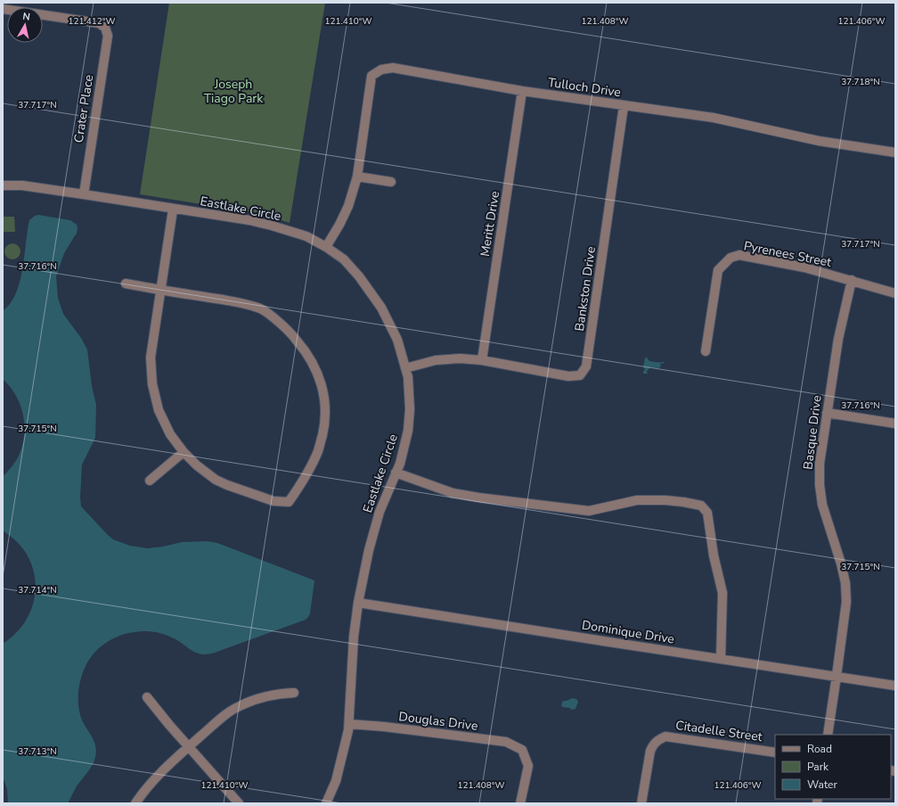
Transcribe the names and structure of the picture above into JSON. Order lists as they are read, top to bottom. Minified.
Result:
{"streets":{"street":["Tulloch Drive","Crater Place","Eastlake Circle","Meritt Drive","Pyrenees Street","Bankston Drive","Basque Drive","Dominique Drive","Douglas Drive","Citadelle Street"]},"crossings":[["Tulloch Drive","Eastlake Circle"],["Tulloch Drive","Meritt Drive"],["Tulloch Drive","Bankston Drive"],["Crater Place","Eastlake Circle"],["Eastlake Circle","Dominique Drive"],["Eastlake Circle","Douglas Drive"],["Meritt Drive","Bankston Drive"],["Pyrenees Street","Basque Drive"],["Basque Drive","Dominique Drive"]],"parks":["Joseph Tiago Park"],"legend":["Road","Park","Water"],"north":"top","coordinates":["121.406°W","121.412°W","121.410°W","121.408°W","37.718°N","37.717°N","37.716°N","37.715°N","37.714°N","37.713°N"]}
